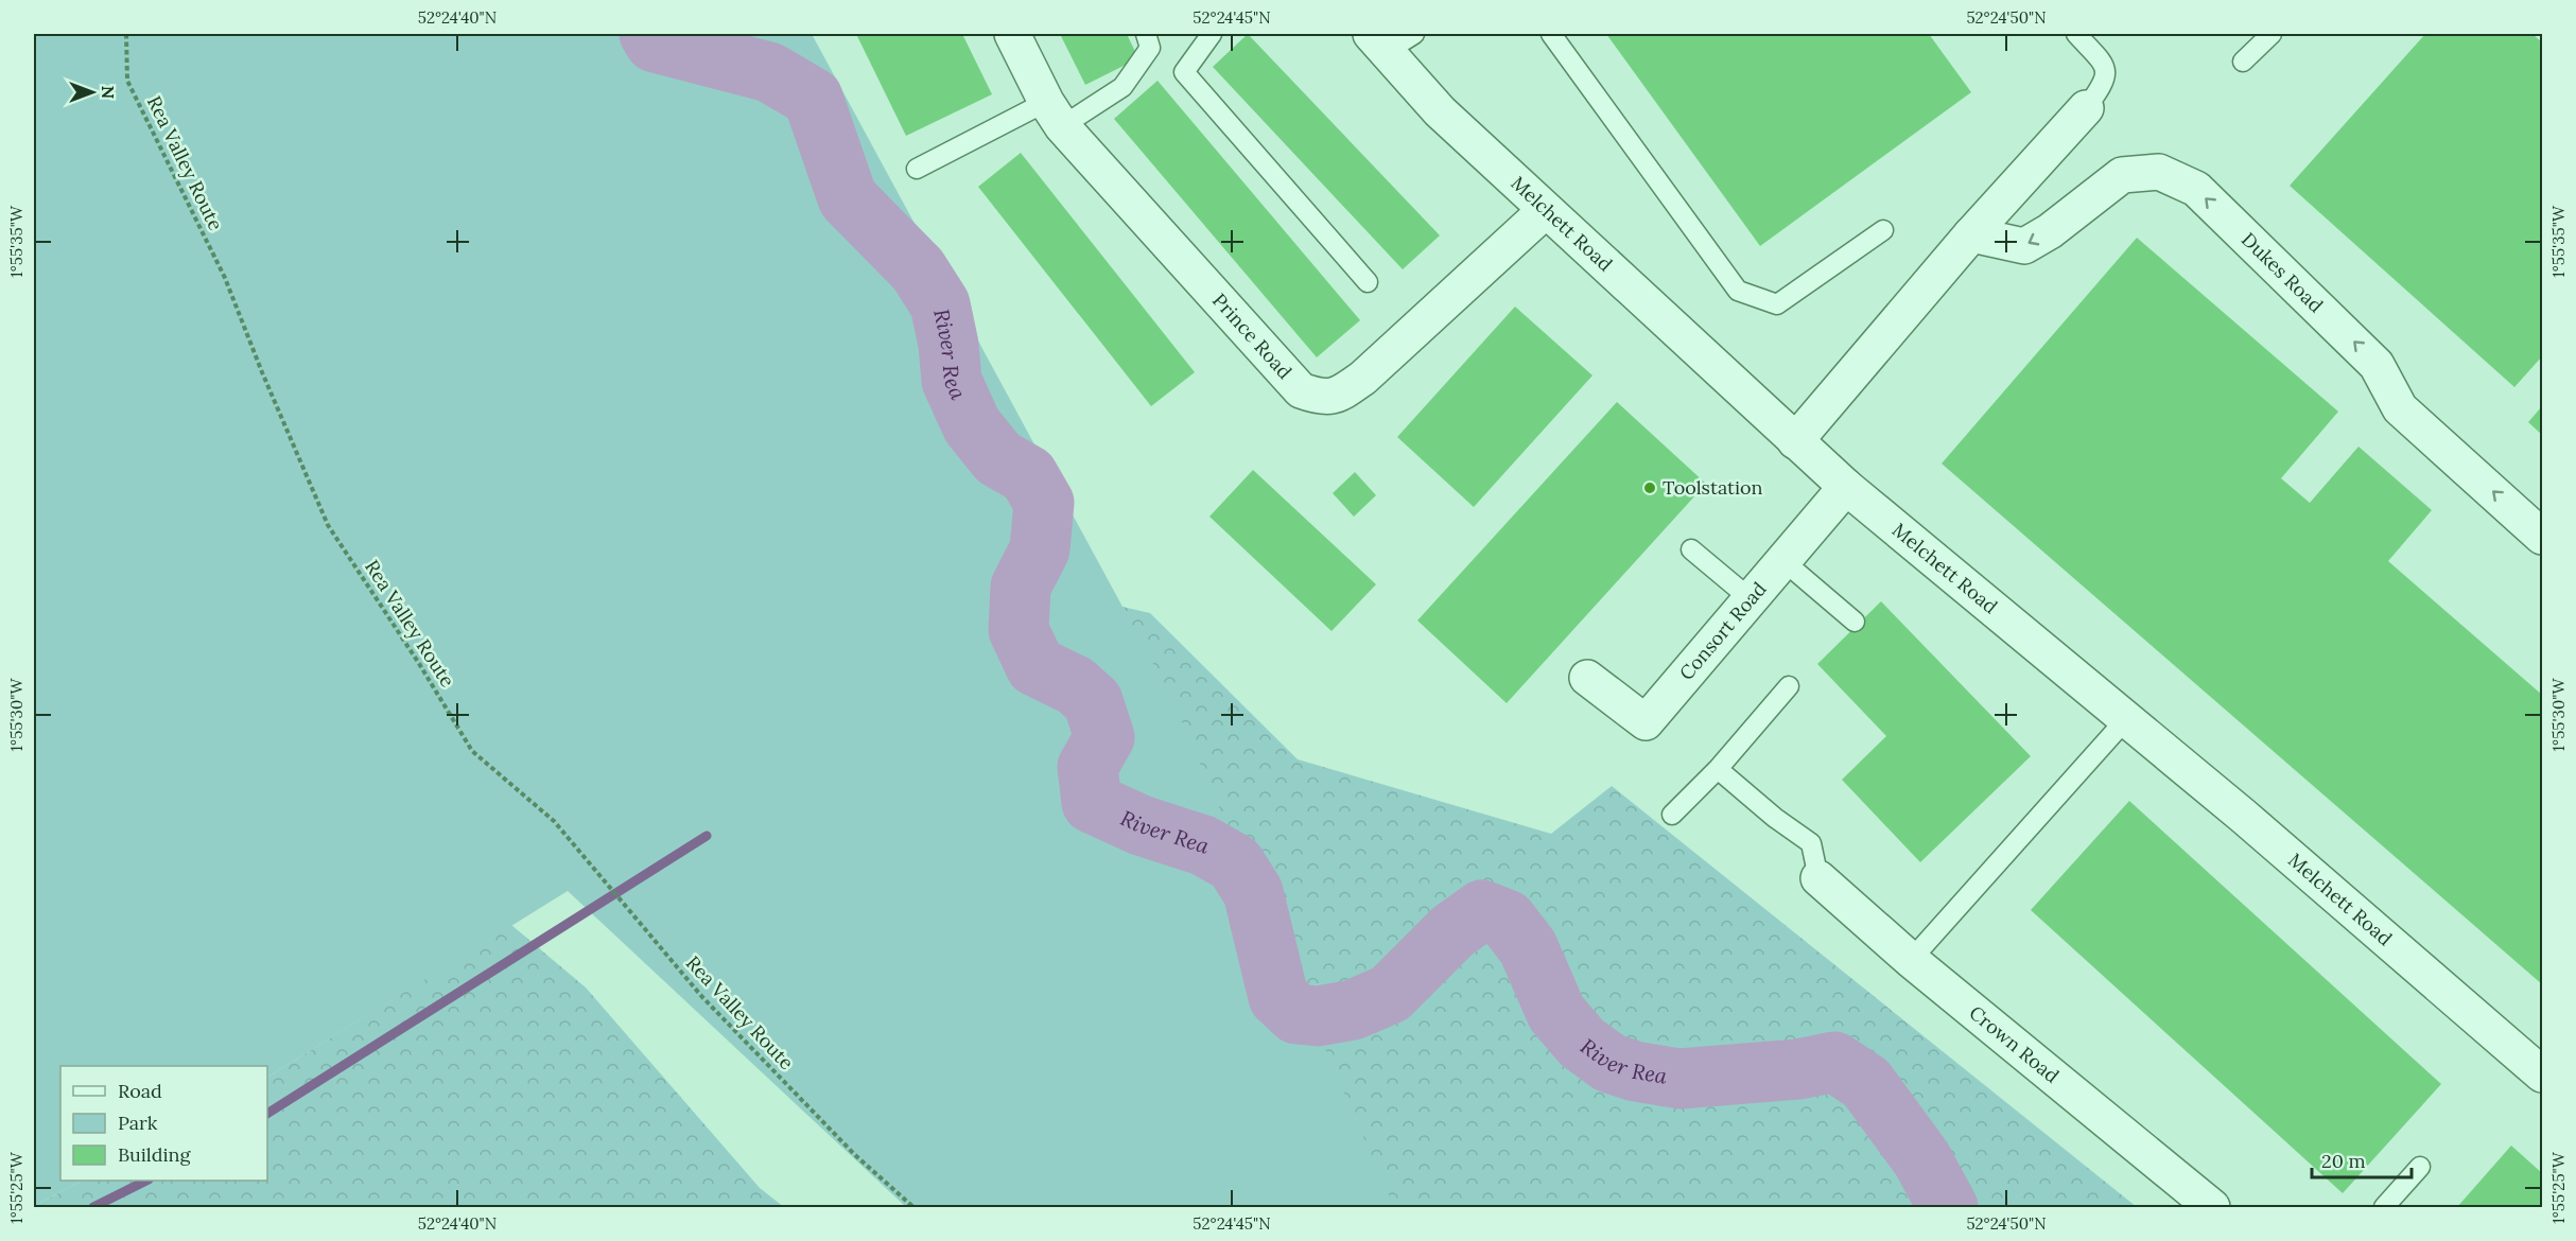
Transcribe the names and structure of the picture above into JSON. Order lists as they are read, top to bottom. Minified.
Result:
{"streets":{"street":["Melchett Road","Dukes Road","Prince Road","Consort Road","Crown Road"],"path":["Rea Valley Route"]},"crossings":[["Melchett Road","Prince Road"],["Melchett Road","Consort Road"]],"one_way":["Dukes Road"],"water":["River Rea"],"places":["Toolstation"],"legend":["Road","Park","Building"],"scale_bar":"20 m","north":"right","coordinates":["52°24'40\"N","52°24'45\"N","52°24'50\"N","1°55'35\"W","1°55'30\"W","1°55'25\"W"]}
